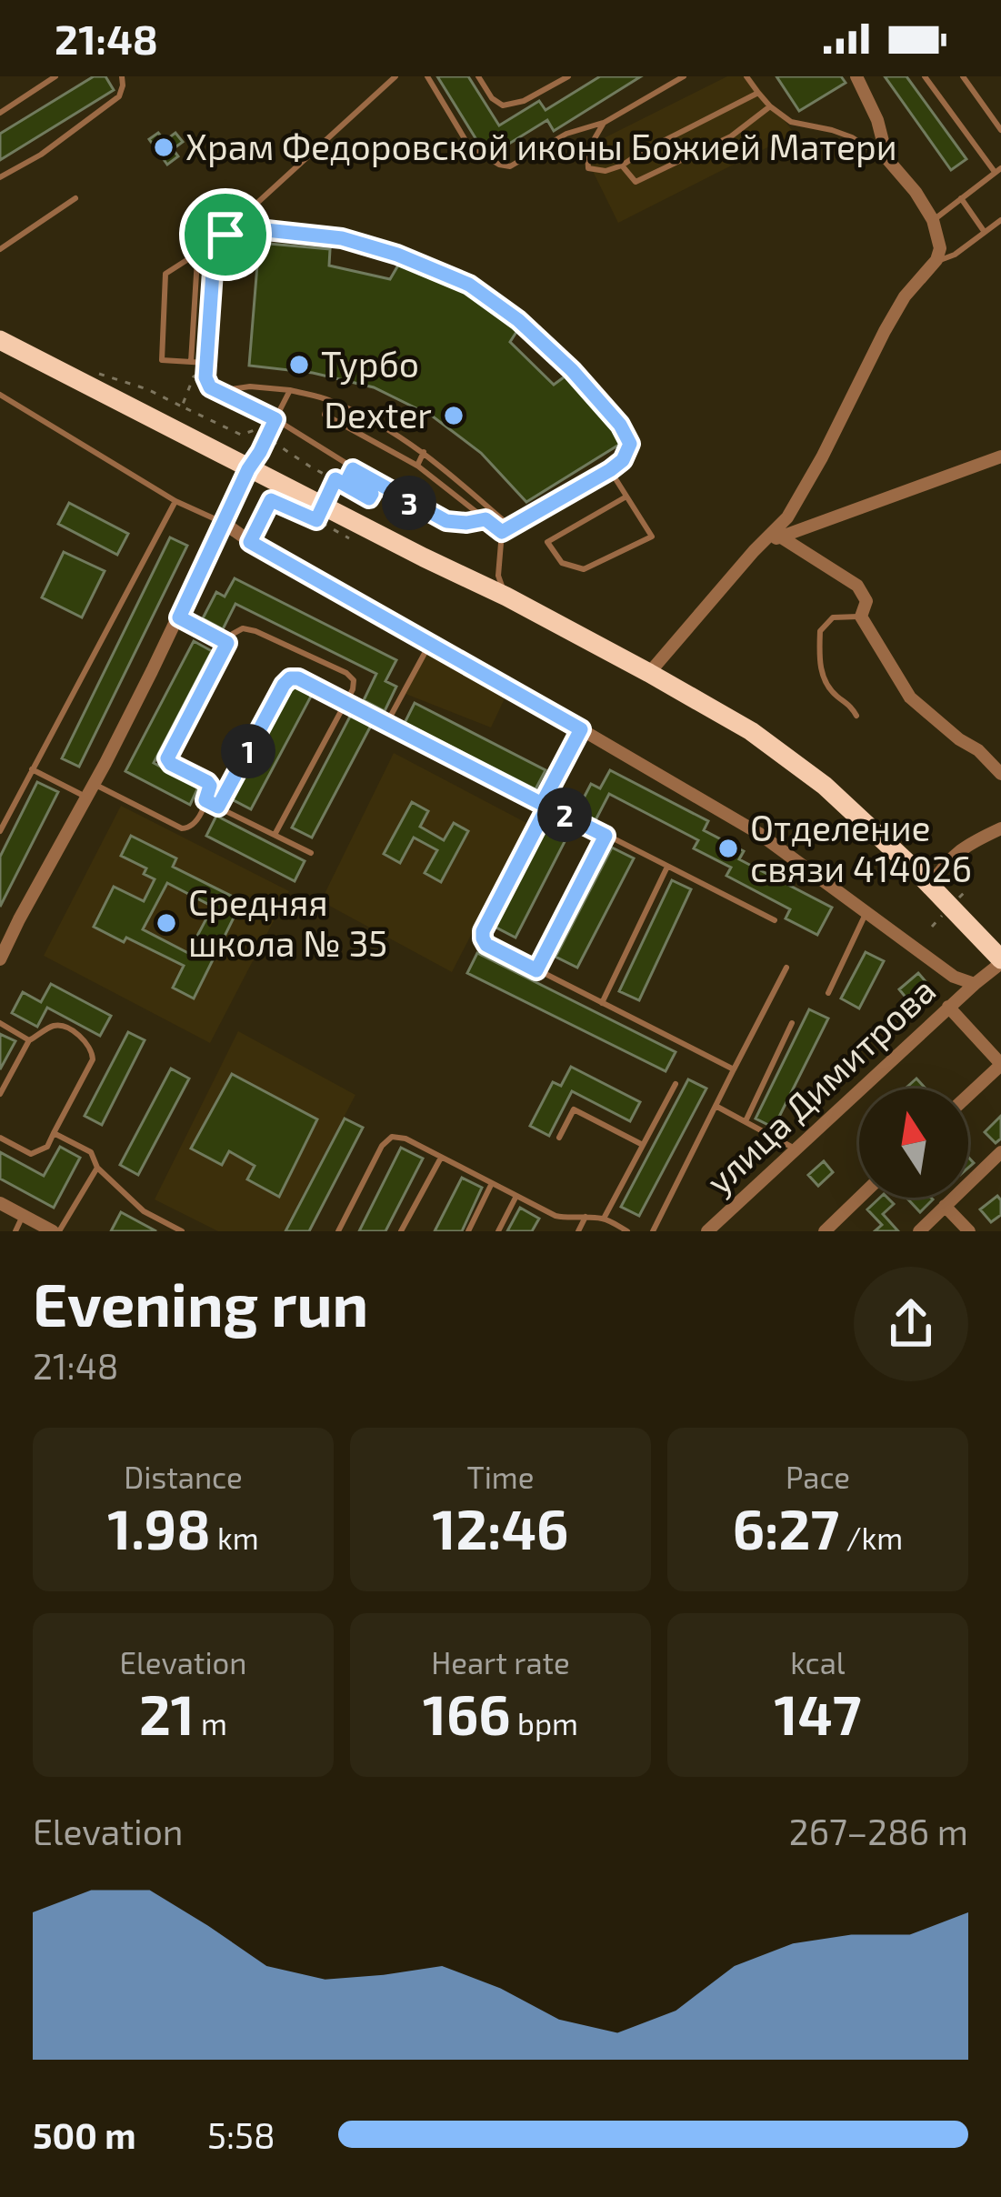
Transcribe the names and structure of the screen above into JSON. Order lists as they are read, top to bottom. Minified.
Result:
{"streets":{"street":["улица Димитрова"]},"places":["Храм Федоровской иконы Божией Матери","Турбо","Dexter","Отделение связи 414026","Средняя школа № 35"],"north":"top","page":{"status":"21:48","pins":["3","1","2"],"heading":["Evening run","21:48"],"stats":[["Distance","1.98 km"],["Time","12:46"],["Pace","6:27 /km"],["Elevation","21 m"],["Heart rate","166 bpm"],["kcal","147"]],"chart":["Elevation","267–286 m"],"list":[{"name":"500 m","note":"5:58"}]}}
